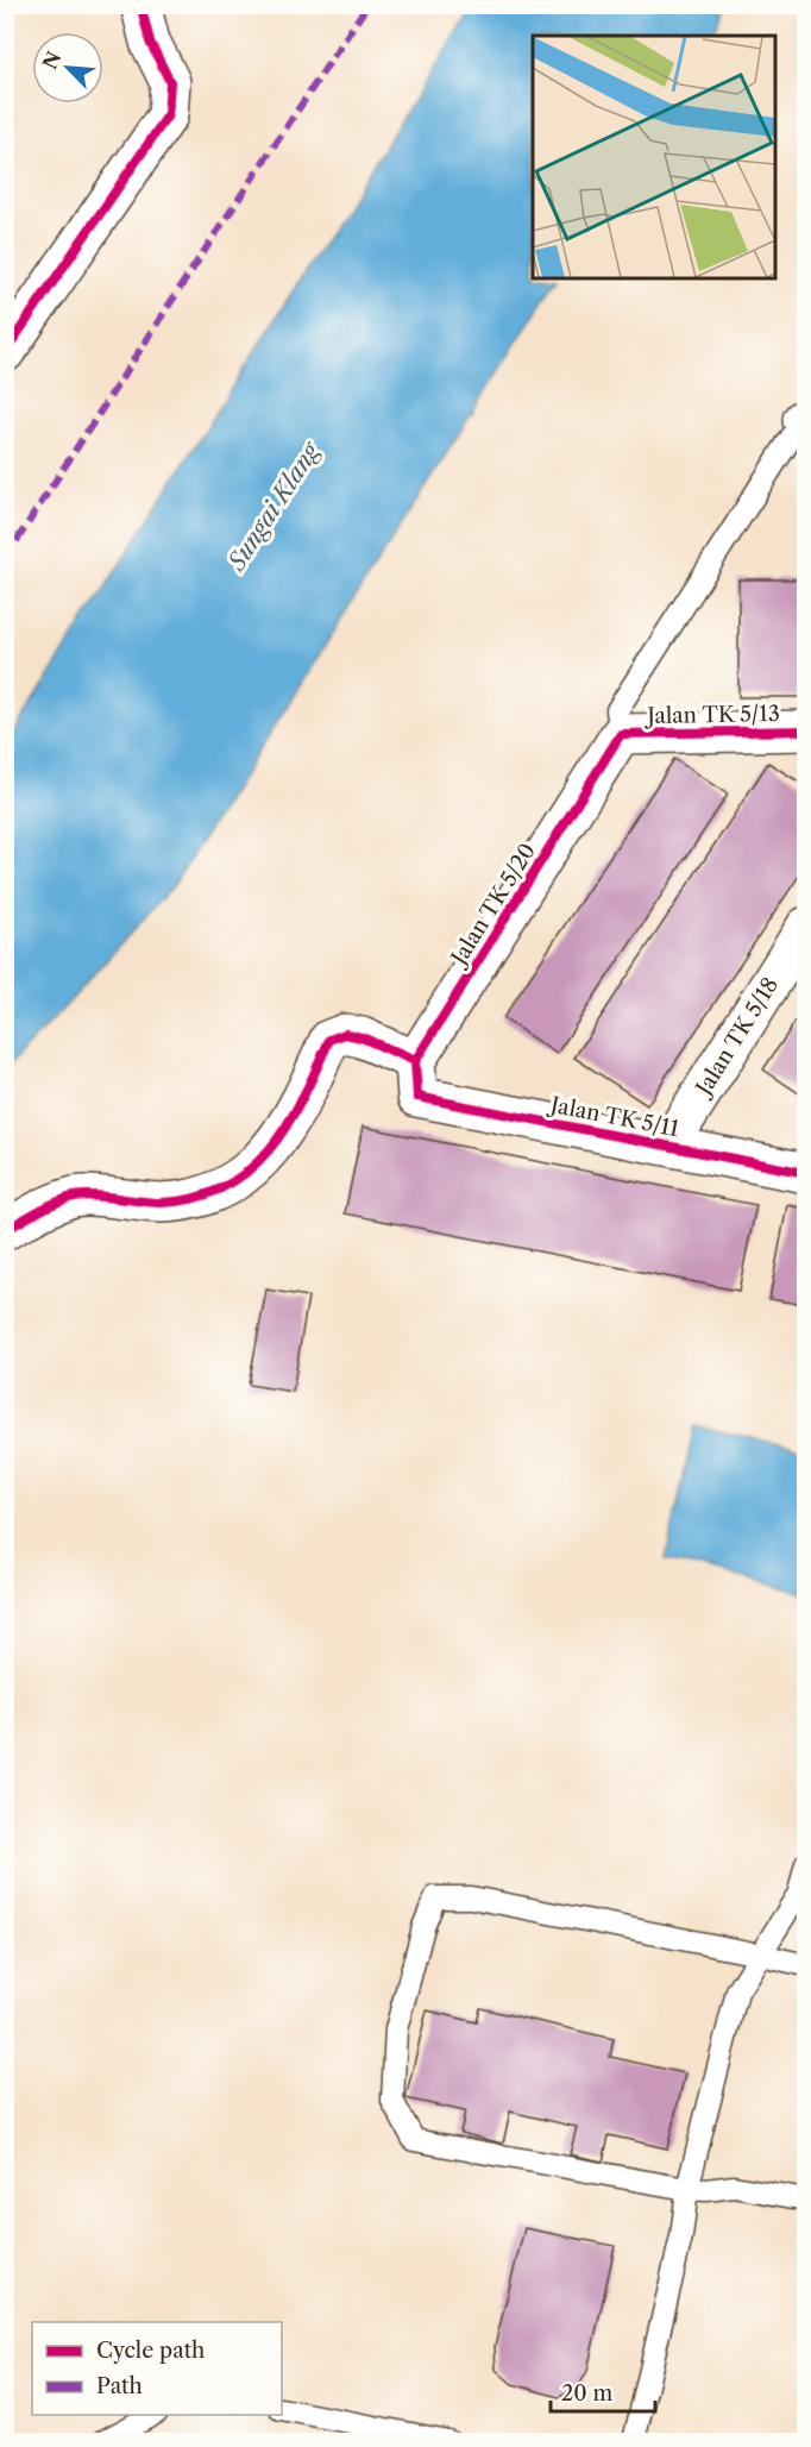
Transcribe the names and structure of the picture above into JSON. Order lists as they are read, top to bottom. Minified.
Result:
{"streets":{"street":["Jalan TK 5/13","Jalan TK 5/20","Jalan TK 5/18","Jalan TK 5/11"]},"crossings":[["Jalan TK 5/13","Jalan TK 5/20"],["Jalan TK 5/20","Jalan TK 5/11"],["Jalan TK 5/18","Jalan TK 5/11"]],"water":["Sungai Klang"],"legend":["Cycle path","Path"],"scale_bar":"20 m","north":"top left"}
